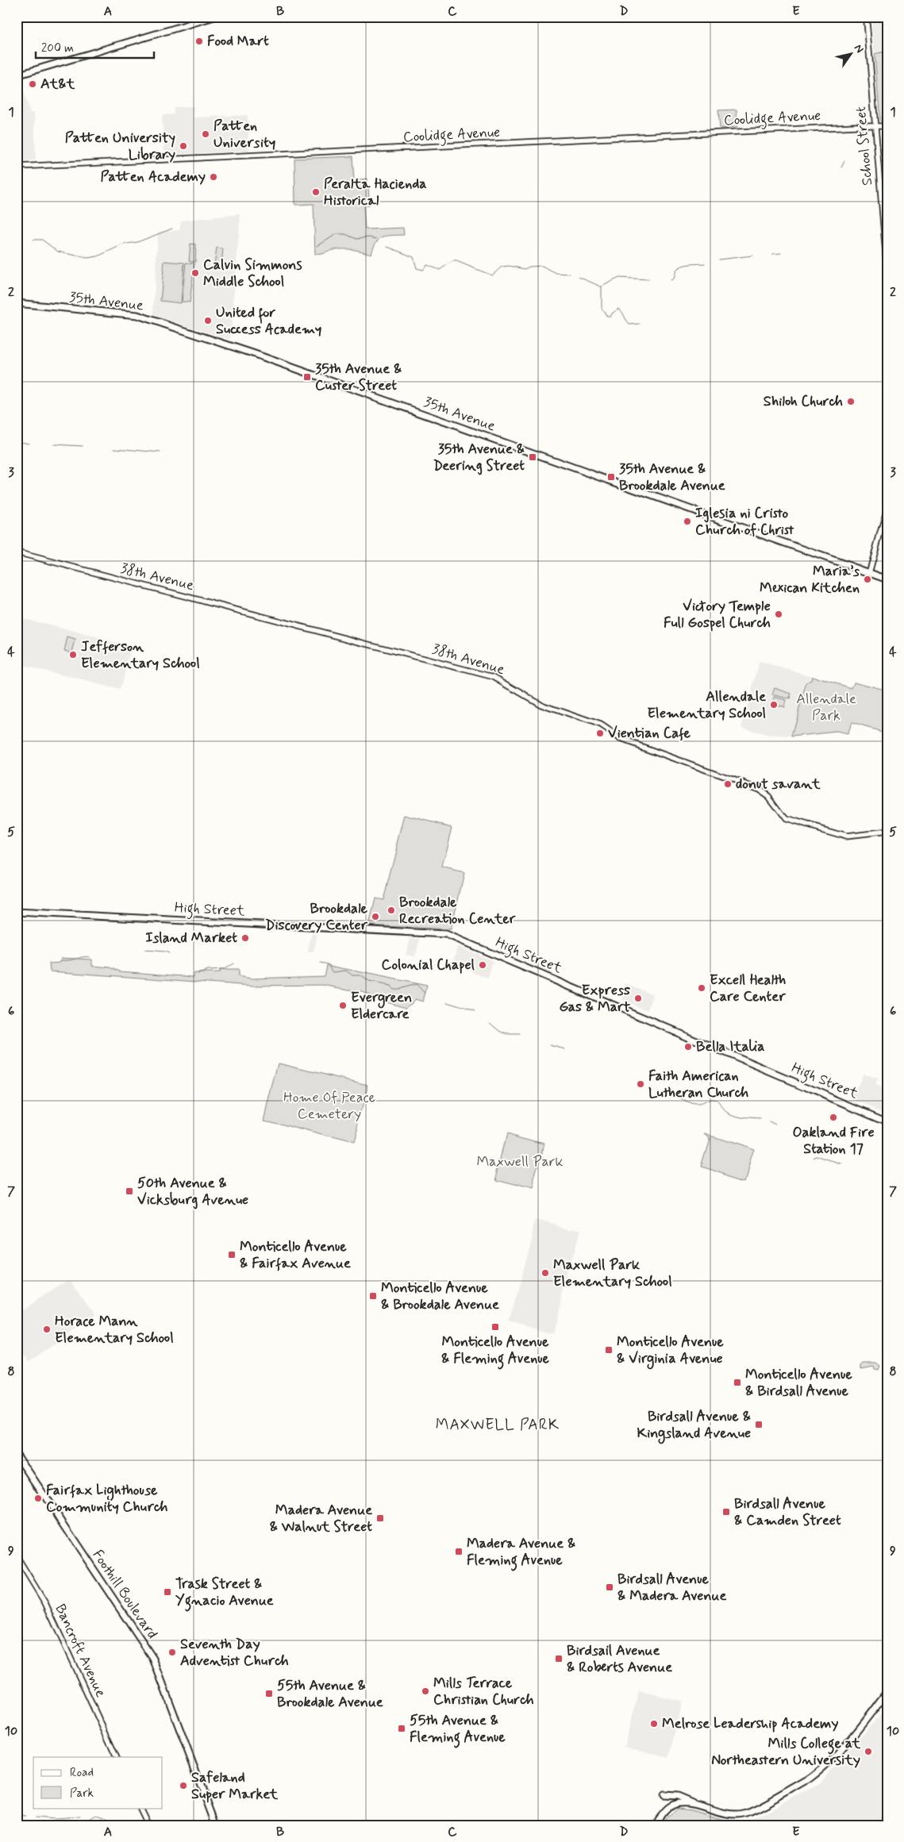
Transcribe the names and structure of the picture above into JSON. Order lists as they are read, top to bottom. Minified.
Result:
{"streets":{"main road":["35th Avenue","High Street","Foothill Boulevard"],"street":["Coolidge Avenue","School Street","38th Avenue","Bancroft Avenue"]},"crossings":[["Coolidge Avenue","School Street"]],"districts":["MAXWELL PARK"],"parks":["Allendale Park","Home Of Peace Cemetery","Maxwell Park"],"places":{"other":["Food Mart","At&t","Patten University","Patten University Library","Patten Academy","Peralta Hacienda Historical","Calvin Simmons Middle School","United for Success Academy","Shiloh Church","Iglesia ni Cristo Church of Christ","Maria’s Mexican Kitchen","Victory Temple Full Gospel Church","Jefferson Elementary School","Allendale Elementary School","Vientian Cafe","donut savant","Brookdale Recreation Center","Brookdale Discovery Center","Island Market","Colonial Chapel","Excell Health Care Center","Express Gas & Mart","Evergreen Eldercare","Bella Italia","Faith American Lutheran Church","Oakland Fire Station 17","Maxwell Park Elementary School","Horace Mann Elementary School","Fairfax Lighthouse Community Church","Seventh Day Adventist Church","Mills Terrace Christian Church","Melrose Leadership Academy","Mills College at Northeastern University","Safeland Super Market"],"transit":["35th Avenue & Custer Street","35th Avenue & Deering Street","35th Avenue & Brookdale Avenue","50th Avenue & Vicksburg Avenue","Monticello Avenue & Fairfax Avenue","Monticello Avenue & Brookdale Avenue","Monticello Avenue & Fleming Avenue","Monticello Avenue & Virginia Avenue","Monticello Avenue & Birdsall Avenue","Birdsall Avenue & Kingsland Avenue","Birdsall Avenue & Camden Street","Madera Avenue & Walnut Street","Madera Avenue & Fleming Avenue","Birdsall Avenue & Madera Avenue","Trask Street & Ygnacio Avenue","Birdsail Avenue & Roberts Avenue","55th Avenue & Brookdale Avenue","55th Avenue & Fleming Avenue"]},"legend":["Road","Park"],"scale_bar":"200 m","north":"top right","grid":{"columns":["A","B","C","D","E"],"rows":["1","2","3","4","5","6","7","8","9","10"]}}
